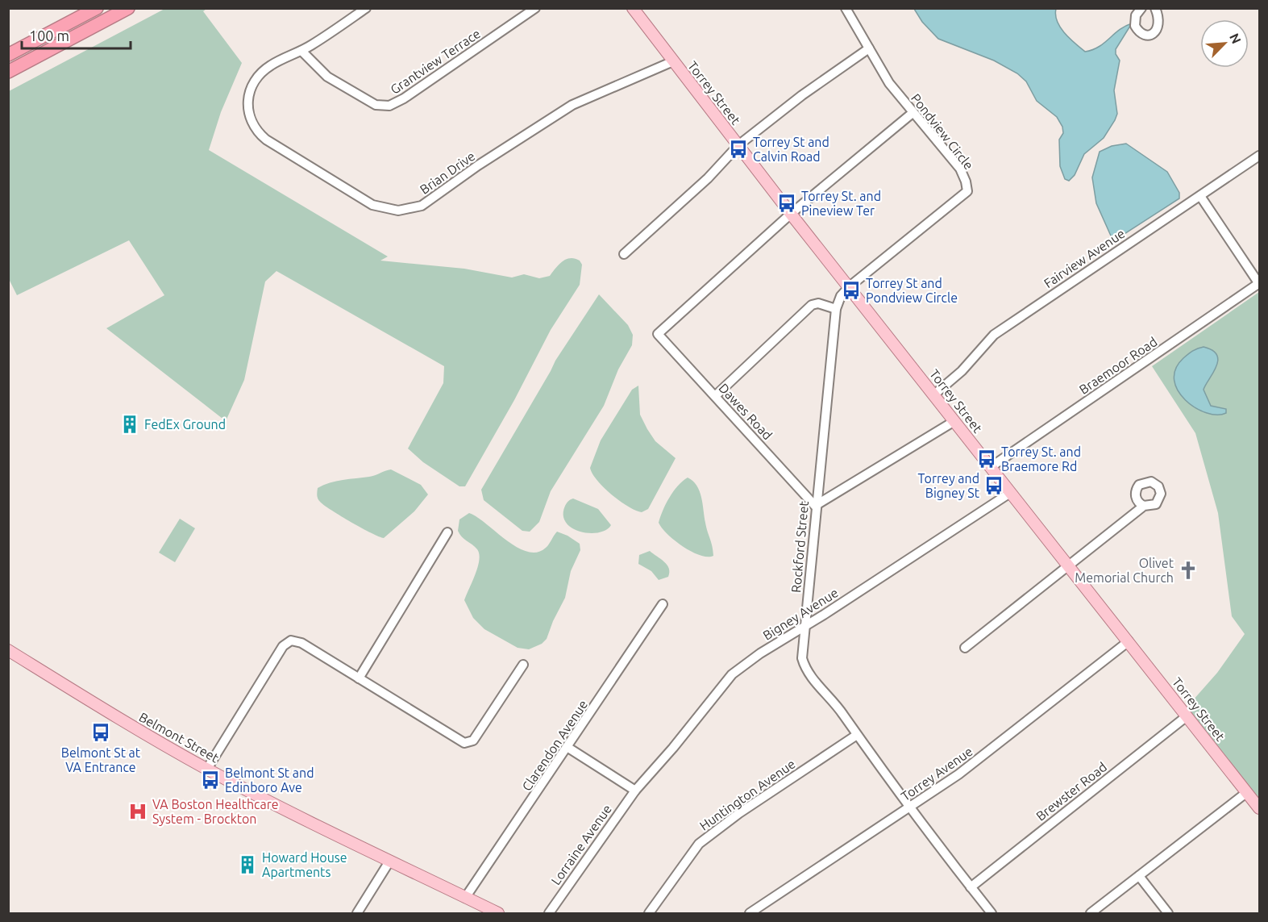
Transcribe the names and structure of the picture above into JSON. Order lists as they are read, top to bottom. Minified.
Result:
{"streets":{"main road":["Torrey Street","Belmont Street"],"street":["Grantview Terrace","Pondview Circle","Brian Drive","Fairview Avenue","Braemoor Road","Dawes Road","Rockford Street","Bigney Avenue","Clarendon Avenue","Torrey Avenue","Brewster Road","Huntington Avenue","Lorraine Avenue"]},"crossings":[["Grantview Terrace","Brian Drive"],["Torrey Street","Pondview Circle"],["Torrey Street","Brian Drive"],["Torrey Street","Fairview Avenue"],["Torrey Street","Braemoor Road"],["Torrey Street","Dawes Road"],["Torrey Street","Rockford Street"],["Torrey Street","Bigney Avenue"],["Torrey Street","Torrey Avenue"],["Torrey Street","Brewster Road"],["Pondview Circle","Rockford Street"],["Dawes Road","Rockford Street"],["Rockford Street","Bigney Avenue"],["Rockford Street","Torrey Avenue"],["Rockford Street","Brewster Road"],["Rockford Street","Huntington Avenue"],["Bigney Avenue","Lorraine Avenue"],["Belmont Street","Clarendon Avenue"]],"places":{"bus stop":["Torrey St and Calvin Road","Torrey St. and Pineview Ter","Torrey St and Pondview Circle","Torrey St. and Braemore Rd","Torrey and Bigney St","Belmont St at VA Entrance","Belmont St and Edinboro Ave"],"building":["FedEx Ground","Howard House Apartments"],"church":["Olivet Memorial Church"],"hospital":["VA Boston Healthcare System - Brockton"]},"scale_bar":"100 m","north":"top right"}
